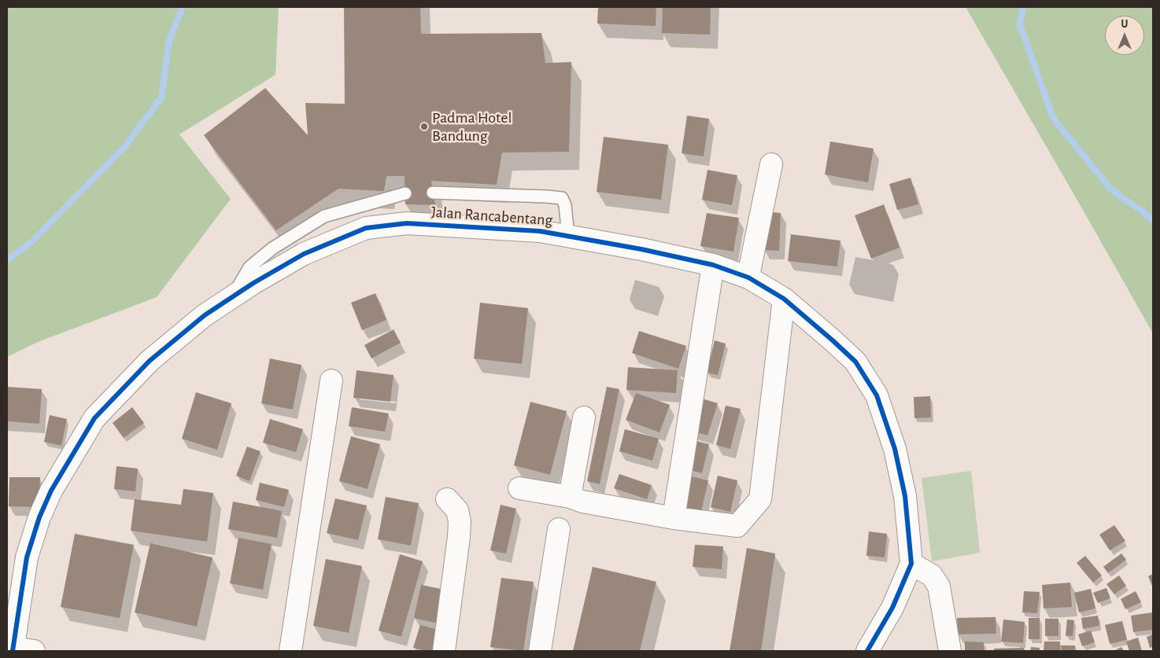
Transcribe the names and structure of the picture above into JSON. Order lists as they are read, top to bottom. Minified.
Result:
{"streets":{"street":["Jalan Rancabentang"]},"places":["Padma Hotel Bandung"],"north":"top"}
